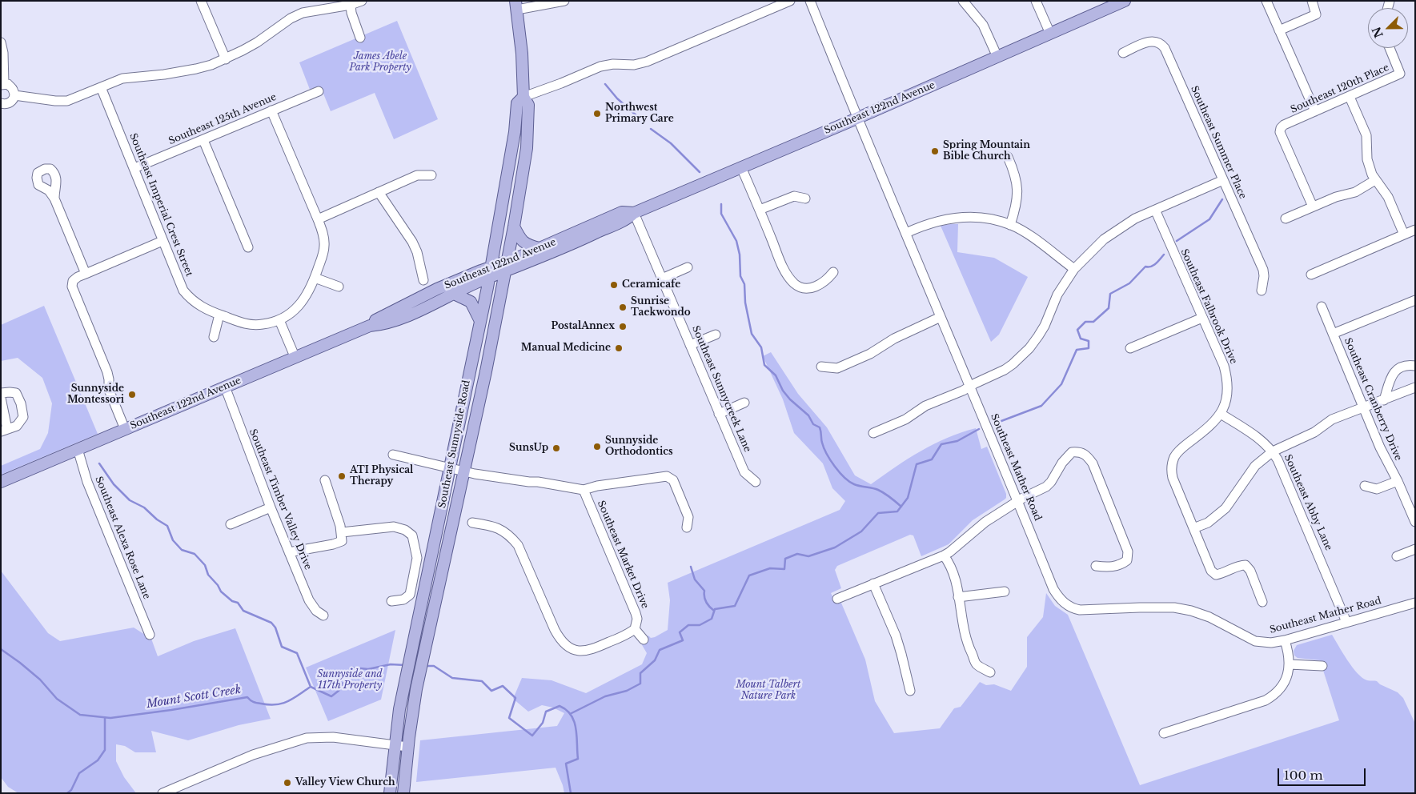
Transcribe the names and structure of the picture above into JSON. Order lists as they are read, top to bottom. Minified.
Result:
{"streets":{"main road":["Southeast 122nd Avenue","Southeast Sunnyside Road"],"street":["Southeast 120th Place","Southeast 125th Avenue","Southeast Summer Place","Southeast Imperial Crest Street","Southeast Falbrook Drive","Southeast Sunnycreek Lane","Southeast Cranberry Drive","Southeast Mather Road","Southeast Timber Valley Drive","Southeast Abby Lane","Southeast Alexa Rose Lane","Southeast Market Drive"]},"crossings":[["Southeast 122nd Avenue","Southeast Sunnycreek Lane"],["Southeast 122nd Avenue","Southeast Sunnyside Road"],["Southeast 122nd Avenue","Southeast Mather Road"],["Southeast 122nd Avenue","Southeast Timber Valley Drive"],["Southeast 122nd Avenue","Southeast Alexa Rose Lane"],["Southeast 125th Avenue","Southeast Imperial Crest Street"],["Southeast Falbrook Drive","Southeast Abby Lane"],["Southeast Mather Road","Southeast Abby Lane"]],"water":["Mount Scott Creek"],"parks":["James Abele Park Property","Sunnyside and 117th Property","Mount Talbert Nature Park"],"places":["Northwest Primary Care","Spring Mountain Bible Church","Ceramicafe","Sunrise Taekwondo","PostalAnnex","Manual Medicine","Sunnyside Montessori","Sunnyside Orthodontics","SunsUp","ATI Physical Therapy","Valley View Church"],"scale_bar":"100 m","north":"bottom left"}
